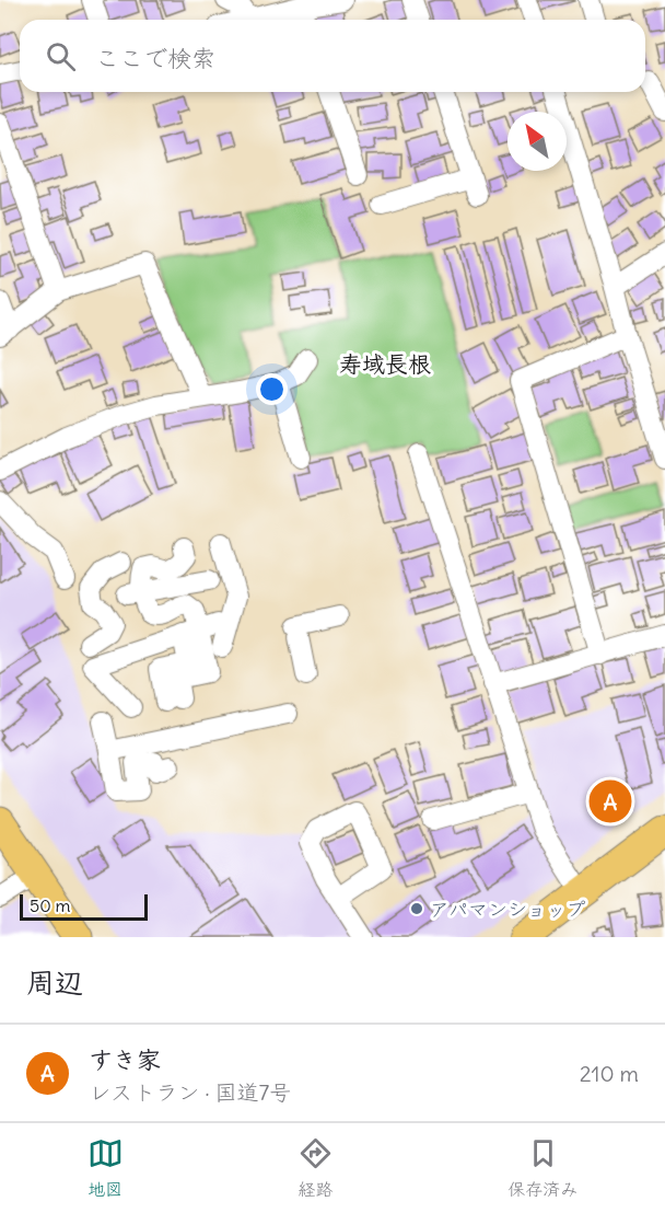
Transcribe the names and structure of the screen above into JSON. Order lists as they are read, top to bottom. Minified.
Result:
{"districts":["寿域長根"],"places":["アパマンショップ"],"scale_bar":"50 m","north":"top left","page":{"search":"ここで検索","pins":"A","scale":"50 m","heading":"周辺","list":[{"mark":"A","name":"すき家","note":"レストラン · 国道7号","value":"210 m"}],"nav":["地図","経路","保存済み"]}}
